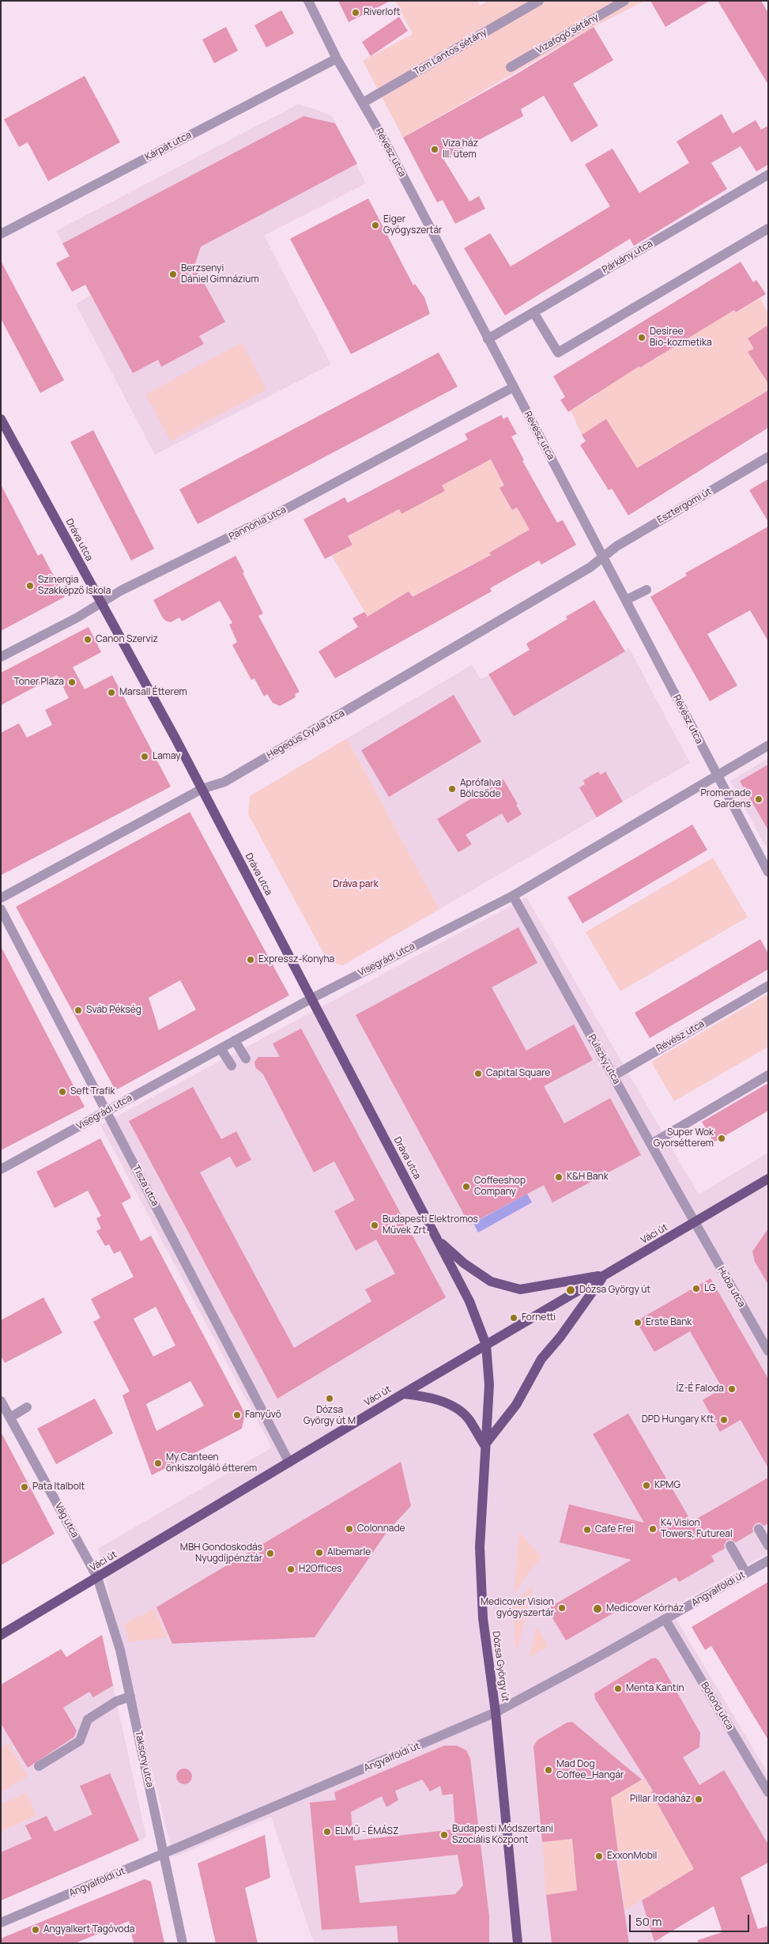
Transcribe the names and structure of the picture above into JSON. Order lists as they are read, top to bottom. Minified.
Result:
{"streets":{"main road":["Dráva utca","Váci út","Dózsa György út"],"street":["Vizafogó sétány","Tom Lantos sétány","Kárpát utca","Révész utca","Párkány utca","Esztergomi út","Pannónia utca","Hegedűs Gyula utca","Visegrádi utca","Pulszky utca","Tisza utca","Huba utca","Vág utca","Angyalföldi út","Botond utca","Taksony utca"]},"crossings":[["Tom Lantos sétány","Révész utca"],["Kárpát utca","Révész utca"],["Révész utca","Párkány utca"],["Révész utca","Esztergomi út"],["Révész utca","Pannónia utca"],["Révész utca","Hegedűs Gyula utca"],["Révész utca","Visegrádi utca"],["Révész utca","Pulszky utca"],["Esztergomi út","Hegedűs Gyula utca"],["Pannónia utca","Dráva utca"],["Dráva utca","Hegedűs Gyula utca"],["Dráva utca","Visegrádi utca"],["Dráva utca","Váci út"],["Dráva utca","Dózsa György út"],["Visegrádi utca","Pulszky utca"],["Visegrádi utca","Tisza utca"],["Pulszky utca","Váci út"],["Pulszky utca","Huba utca"],["Tisza utca","Váci út"],["Váci út","Huba utca"],["Váci út","Vág utca"],["Váci út","Dózsa György út"],["Váci út","Taksony utca"],["Vág utca","Taksony utca"],["Angyalföldi út","Dózsa György út"],["Angyalföldi út","Botond utca"],["Angyalföldi út","Taksony utca"]],"parks":["Dráva park"],"places":["Riverloft","Viza ház III. ütem","Eiger Gyógyszertár","Berzsenyi Dániel Gimnázium","Desiree Bio-kozmetika","Szinergia Szakképző Iskola","Canon Szerviz","Toner Plaza","Marsall Étterem","Lamay","Aprófalva Bölcsőde","Promenade Gardens","Expressz-Konyha","Sváb Pékség","Capital Square","Seft Trafik","Super Wok Gyorsétterem","K&H Bank","Coffeeshop Company","Budapesti Elektromos Művek Zrt.","LG","Dózsa György út","Fornetti","Erste Bank","ÍZ-É Faloda","Dózsa György út M","Fanyűvő","DPD Hungary Kft.","My Canteen önkiszolgáló étterem","KPMG","Pata Italbolt","Colonnade","K4 Vision Towers, Futureal","Cafe Frei","Albemarle","MBH Gondoskodás Nyugdíjpénztár","H2Offices","Medicover Vision gyógyszertár","Medicover Kórház","Menta Kantin","Mad Dog Coffee_Hangár","Pillar Irodaház","ELMŰ - ÉMÁSZ","Budapesti Módszertani Szociális Központ","ExxonMobil","Angyalkert Tagóvoda"],"scale_bar":"50 m"}
